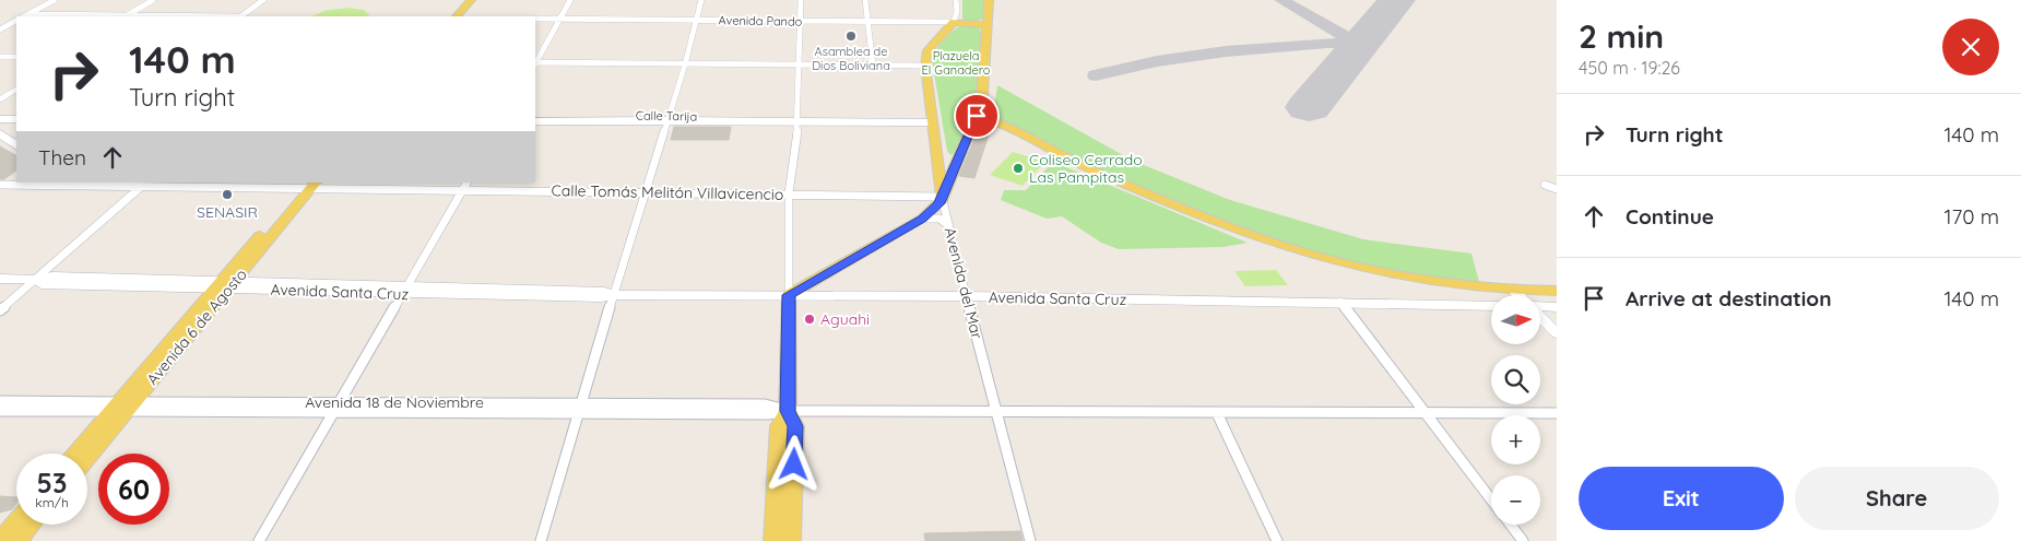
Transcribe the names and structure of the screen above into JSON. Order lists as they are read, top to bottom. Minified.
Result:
{"streets":{"main road":["Avenida Pando","Calle Tarija","Avenida del Mar","Avenida Santa Cruz","Avenida 6 de Agosto"],"street":["Calle Tomás Melitón Villavicencio","Avenida 18 de Noviembre"]},"crossings":[["Avenida Pando","Avenida del Mar"],["Calle Tarija","Avenida del Mar"],["Calle Tomás Melitón Villavicencio","Avenida del Mar"],["Calle Tomás Melitón Villavicencio","Avenida 6 de Agosto"],["Avenida del Mar","Avenida Santa Cruz"],["Avenida del Mar","Avenida 18 de Noviembre"],["Avenida Santa Cruz","Avenida 6 de Agosto"],["Avenida 6 de Agosto","Avenida 18 de Noviembre"]],"parks":["Plazuela El Ganadero"],"places":["Asamblea de Dios Boliviana","Coliseo Cerrado Las Pampitas","SENASIR","Aguahi"],"north":"right","page":{"heading":["2 min","450 m · 19:26"],"turn":["140 m","Turn right"],"list":[{"name":"Turn right","value":"140 m"},{"name":"Continue","value":"170 m"},{"name":"Arrive at destination","value":"140 m"}],"then":"Then","map_buttons":["+","−"],"speed":"53 km/h","limit":"60","buttons":["Exit","Share"]}}
